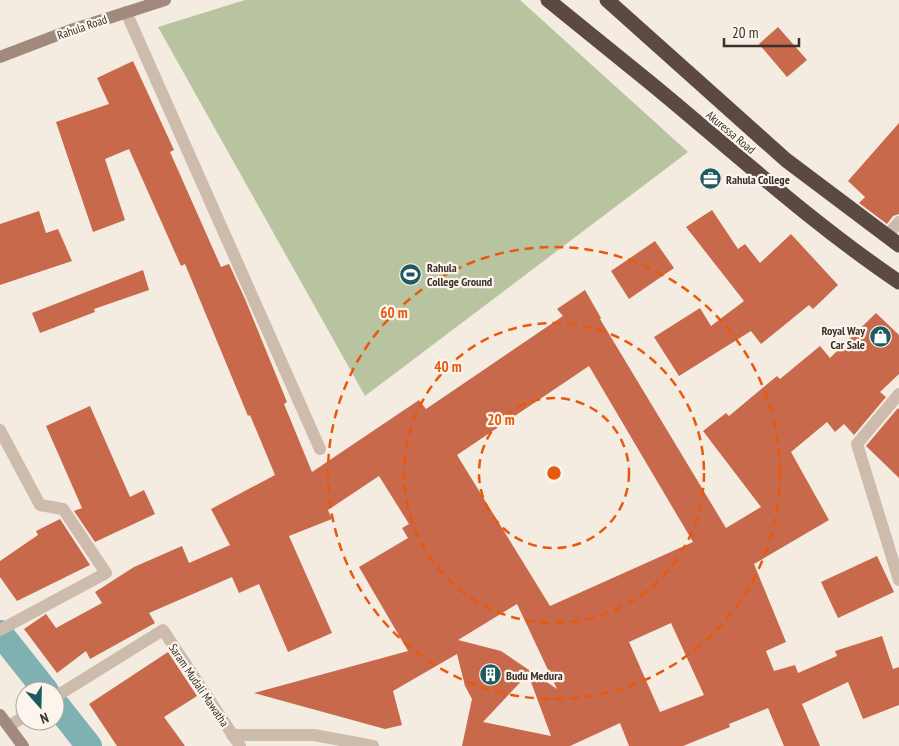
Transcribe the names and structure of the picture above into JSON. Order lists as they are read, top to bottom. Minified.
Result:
{"streets":{"highway":["Akuressa Road"],"main road":["Rahula Road"],"street":["Saram Mudali Mawatha"]},"places":{"office":["Rahula College"],"sports":["Rahula College Ground"],"shop":["Royal Way Car Sale"],"building":["Budu Medura"]},"scale_bar":"20 m","north":"bottom","rings":["60 m","40 m","20 m"]}
